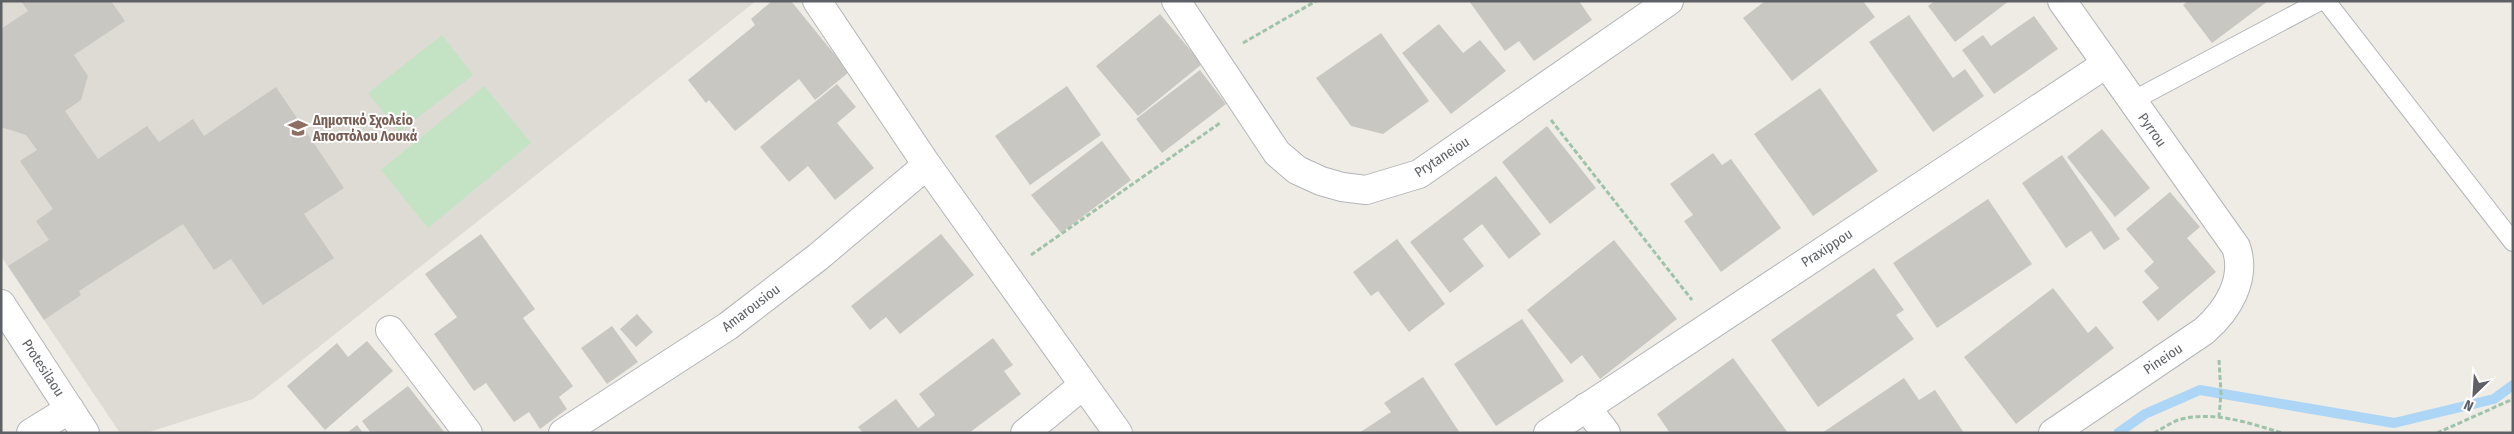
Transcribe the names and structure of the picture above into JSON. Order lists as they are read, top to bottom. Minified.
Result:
{"streets":{"street":["Pyrrou","Prytaneiou","Praxippou","Amarousiou","Pineiou","Protesilaou"]},"crossings":[["Pyrrou","Praxippou"],["Pyrrou","Pineiou"]],"places":{"school or university":["Δημοτικό Σχολείο Αποστόλου Λουκά"]},"north":"bottom left"}
